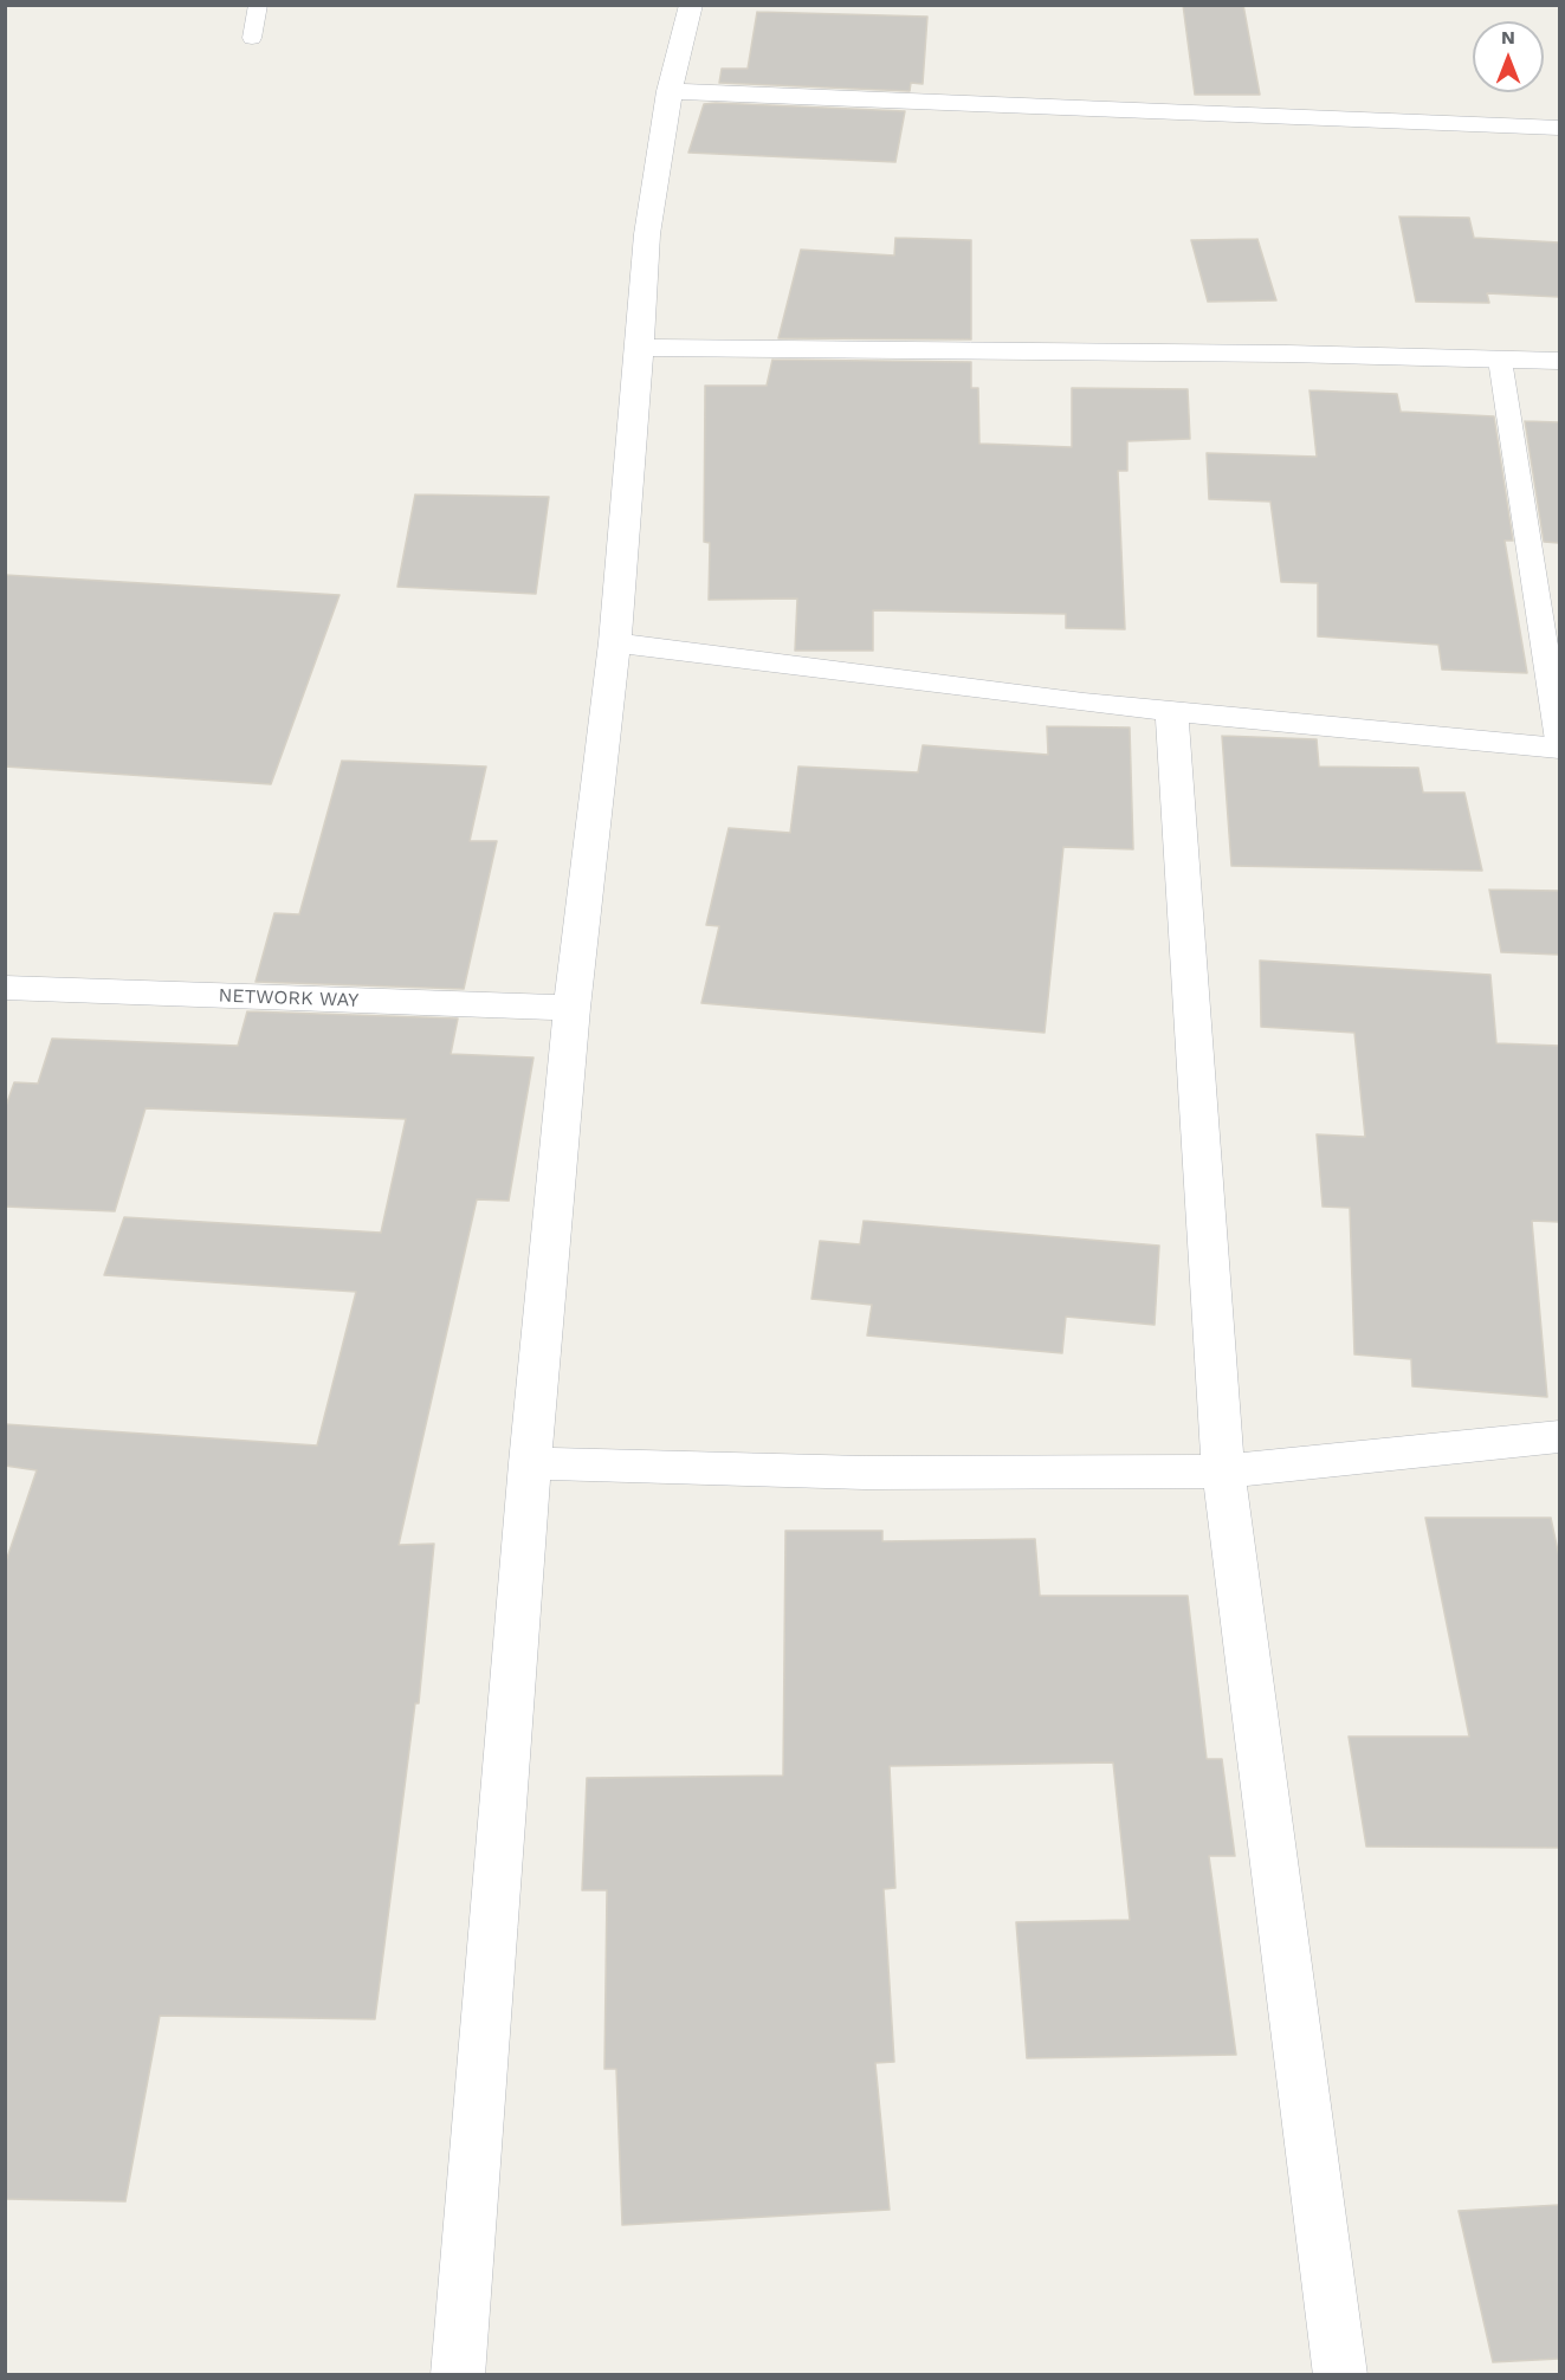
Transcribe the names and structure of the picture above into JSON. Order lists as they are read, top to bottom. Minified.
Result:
{"streets":{"street":["NETWORK WAY"]},"north":"top"}
